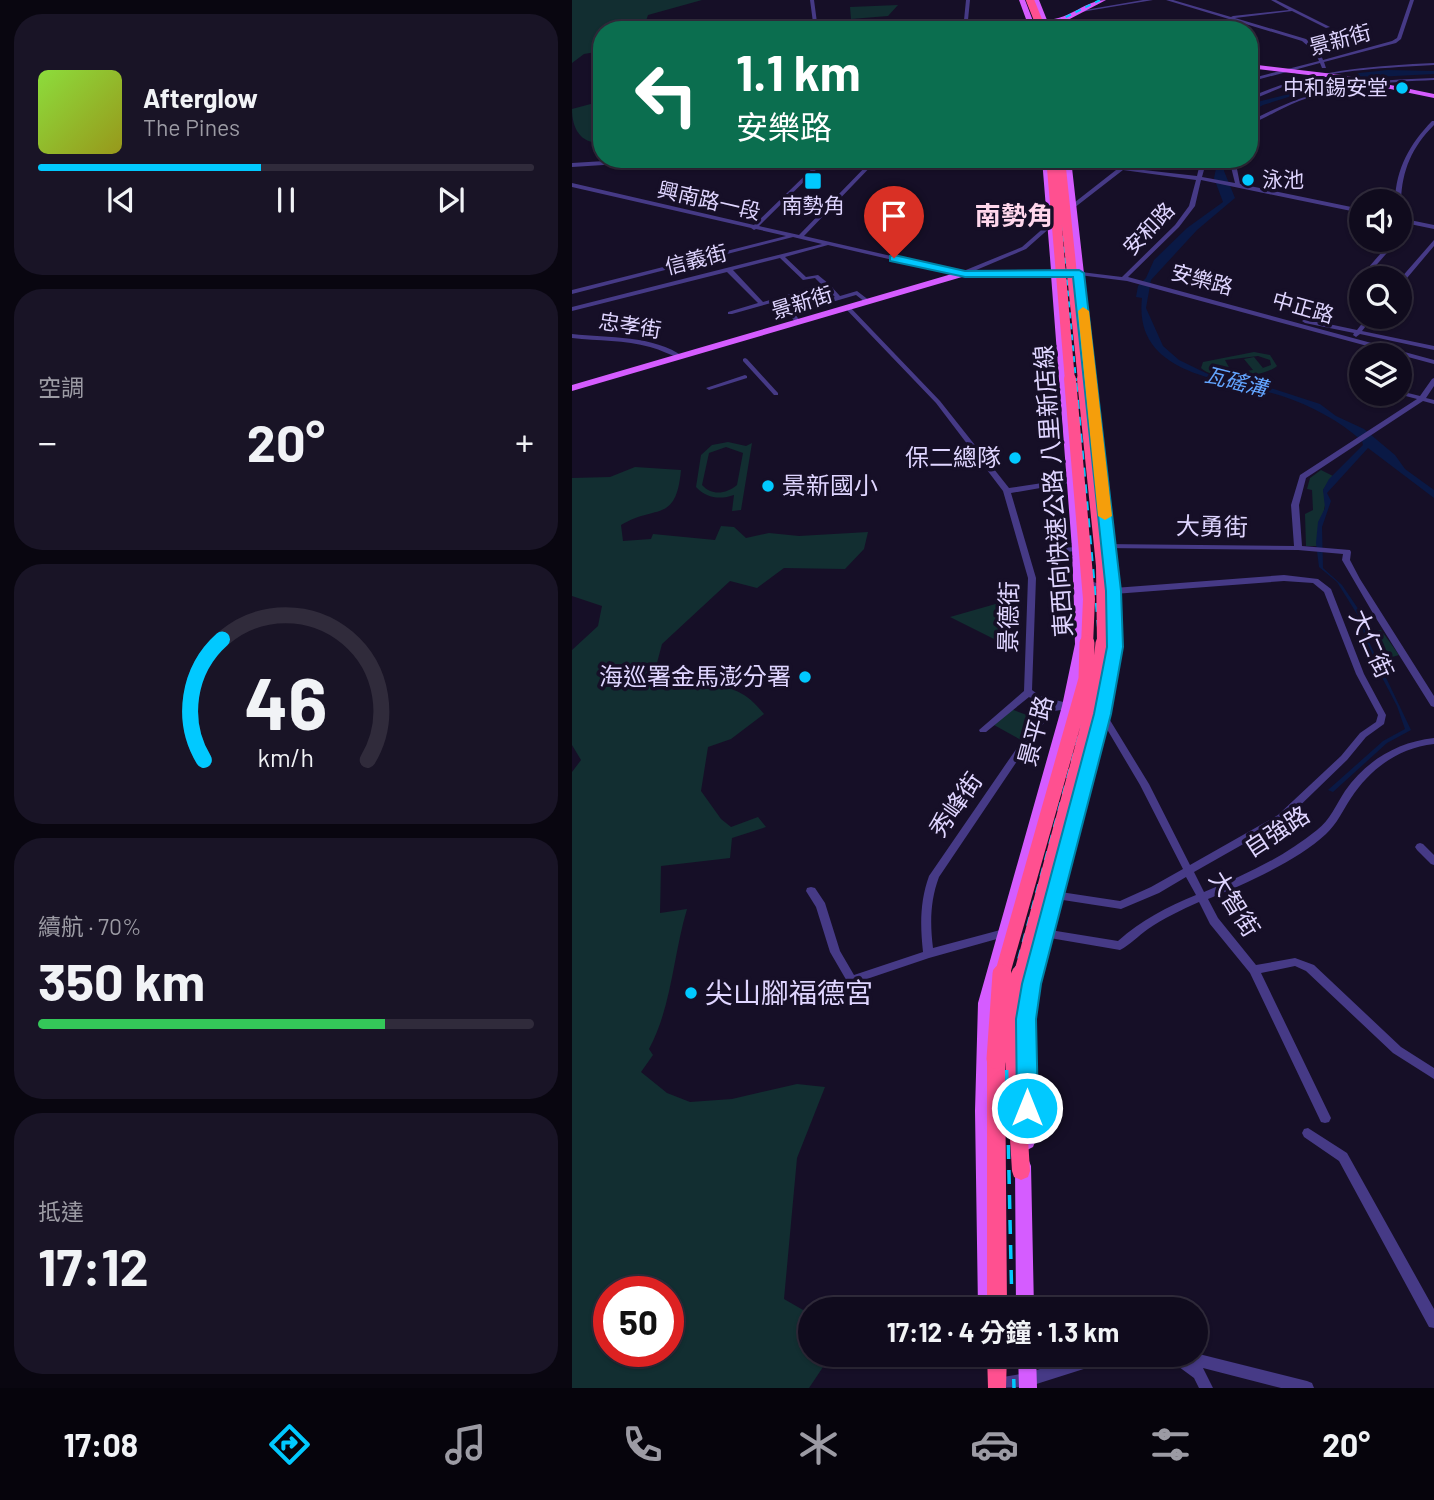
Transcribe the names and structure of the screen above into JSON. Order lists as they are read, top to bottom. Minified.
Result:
{"streets":{"highway":["東西向快速公路 八里新店線"],"main road":["景新街","景平路"],"street":["興南路一段","安和路","信義街","安樂路","中正路","忠孝街","大勇街","景德街","大仁街","秀峰街","自強路","大智街"]},"crossings":[["景新街","興南路一段"],["景新街","忠孝街"],["景新街","景德街"],["景新街","景平路"],["興南路一段","信義街"],["安和路","安樂路"],["安樂路","中正路"],["大勇街","景平路"],["大仁街","景平路"],["大仁街","大智街"],["景平路","秀峰街"],["自強路","大智街"]],"districts":["南勢角"],"water":["瓦磘溝"],"places":{"other":["中和錫安堂","泳池","保二總隊","景新國小","海巡署金馬澎分署","尖山腳福德宮"],"transit":["南勢角"]},"page":{"turn":["1.1 km","安樂路"],"song":["Afterglow","The Pines"],"tile":["空調",["續航 · 70%","350 km"],["抵達","17:12"]],"heat":["−","20°","+"],"limit":"50","trip":"17:12 · 4 分鐘 · 1.3 km","tabs":["17:08","20°"],"gauge":["46","km/h"]}}
